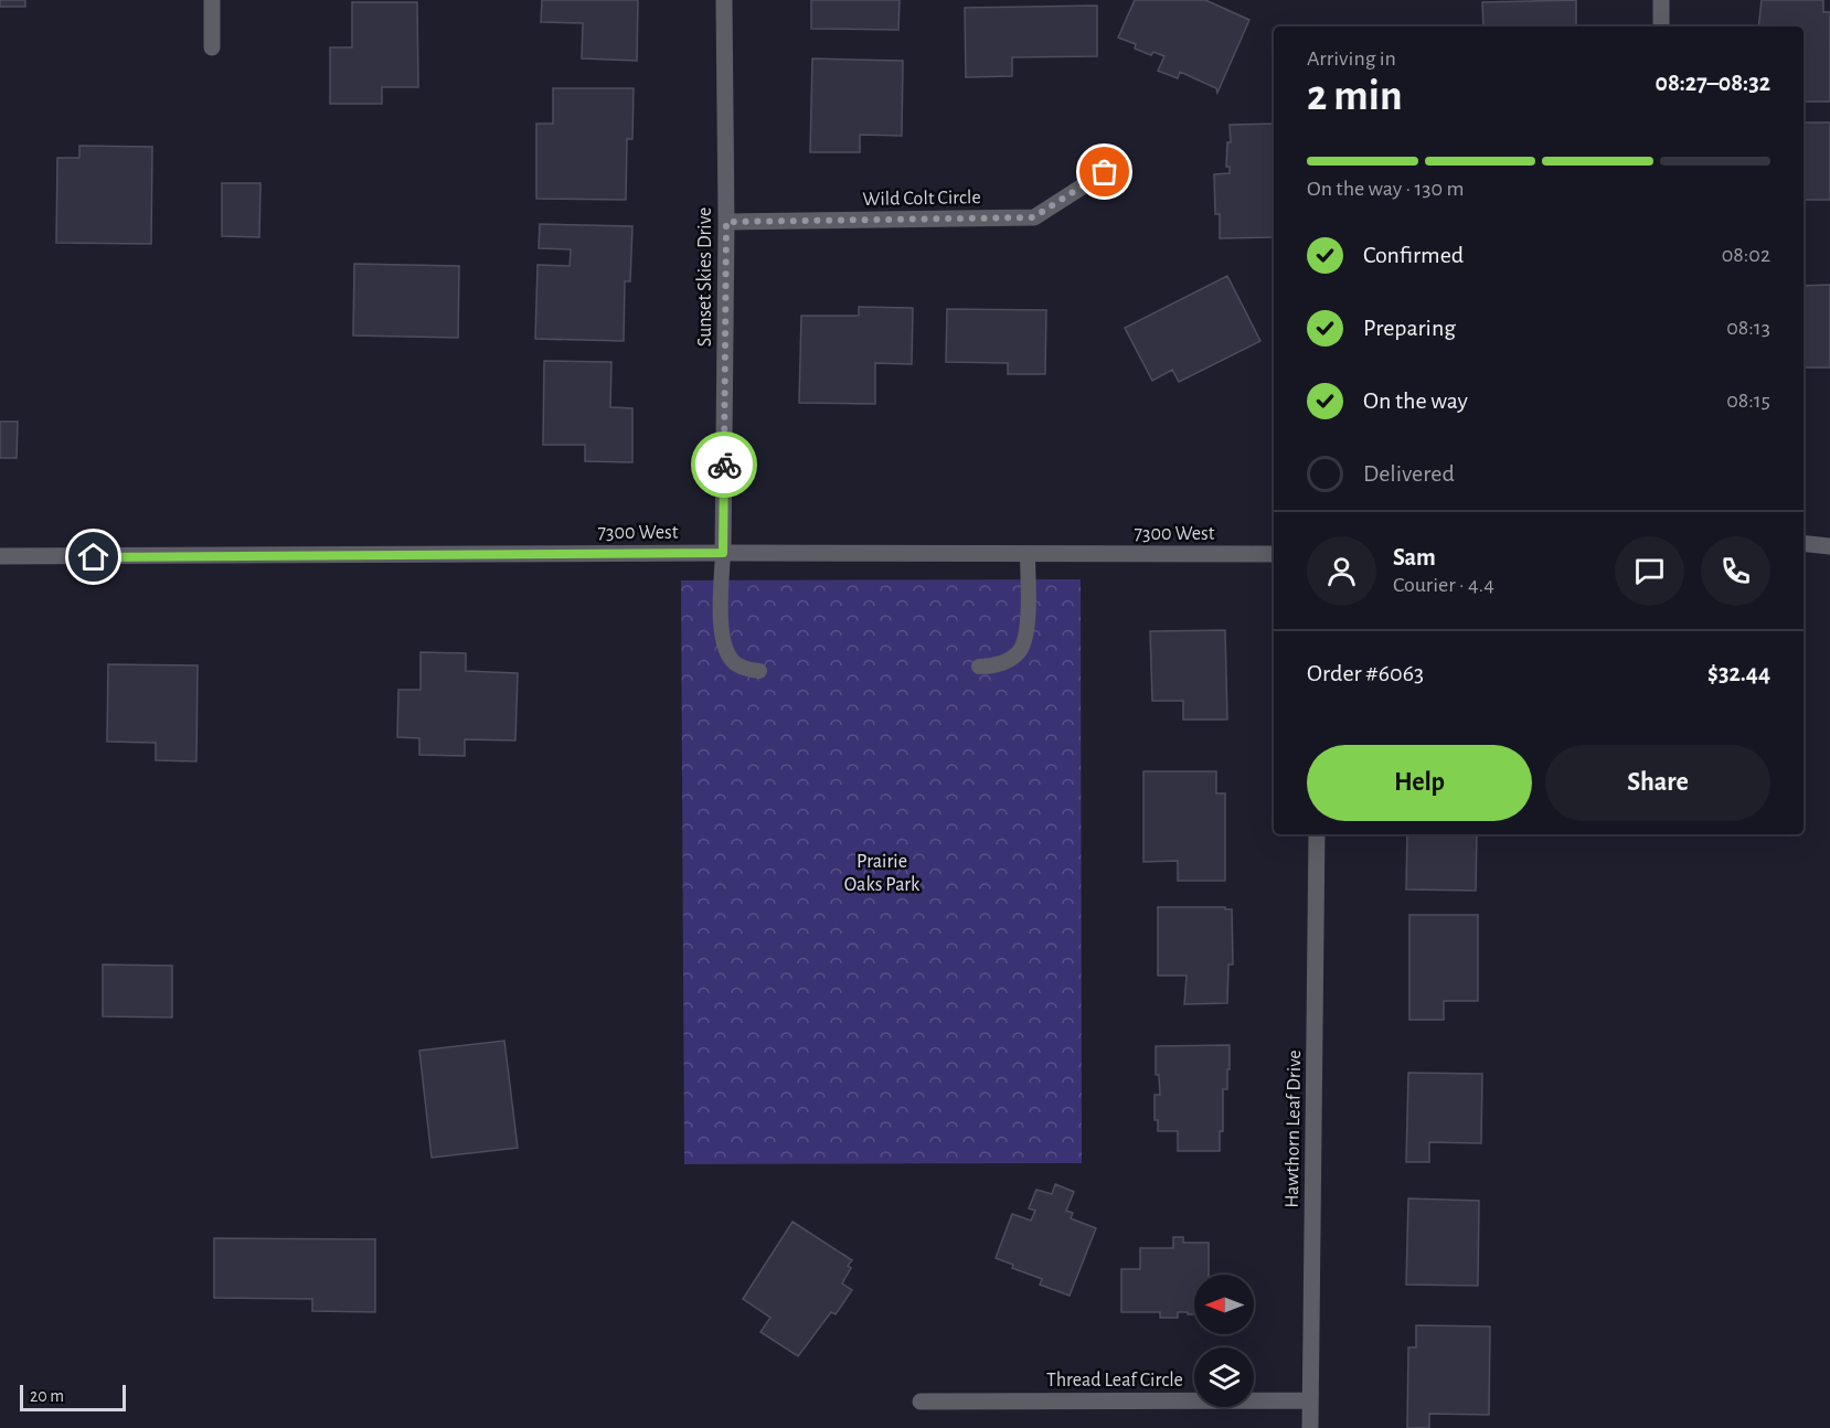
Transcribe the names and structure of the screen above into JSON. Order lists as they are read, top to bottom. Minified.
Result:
{"streets":{"street":["Wild Colt Circle","Sunset Skies Drive","7300 West","Hawthorn Leaf Drive","Thread Leaf Circle"]},"crossings":[["Wild Colt Circle","Sunset Skies Drive"],["Sunset Skies Drive","7300 West"],["Hawthorn Leaf Drive","Thread Leaf Circle"]],"parks":["Prairie Oaks Park"],"scale_bar":"20 m","north":"left","page":{"heading":["2 min","Arriving in","08:27–08:32"],"panel":["Sam","Courier · 4.4","Order #6063","$32.44"],"bar":"On the way · 130 m","list":[["Confirmed","08:02"],["Preparing","08:13"],["On the way","08:15"],"Delivered"],"buttons":["Help","Share"],"scale":"20 m"}}
